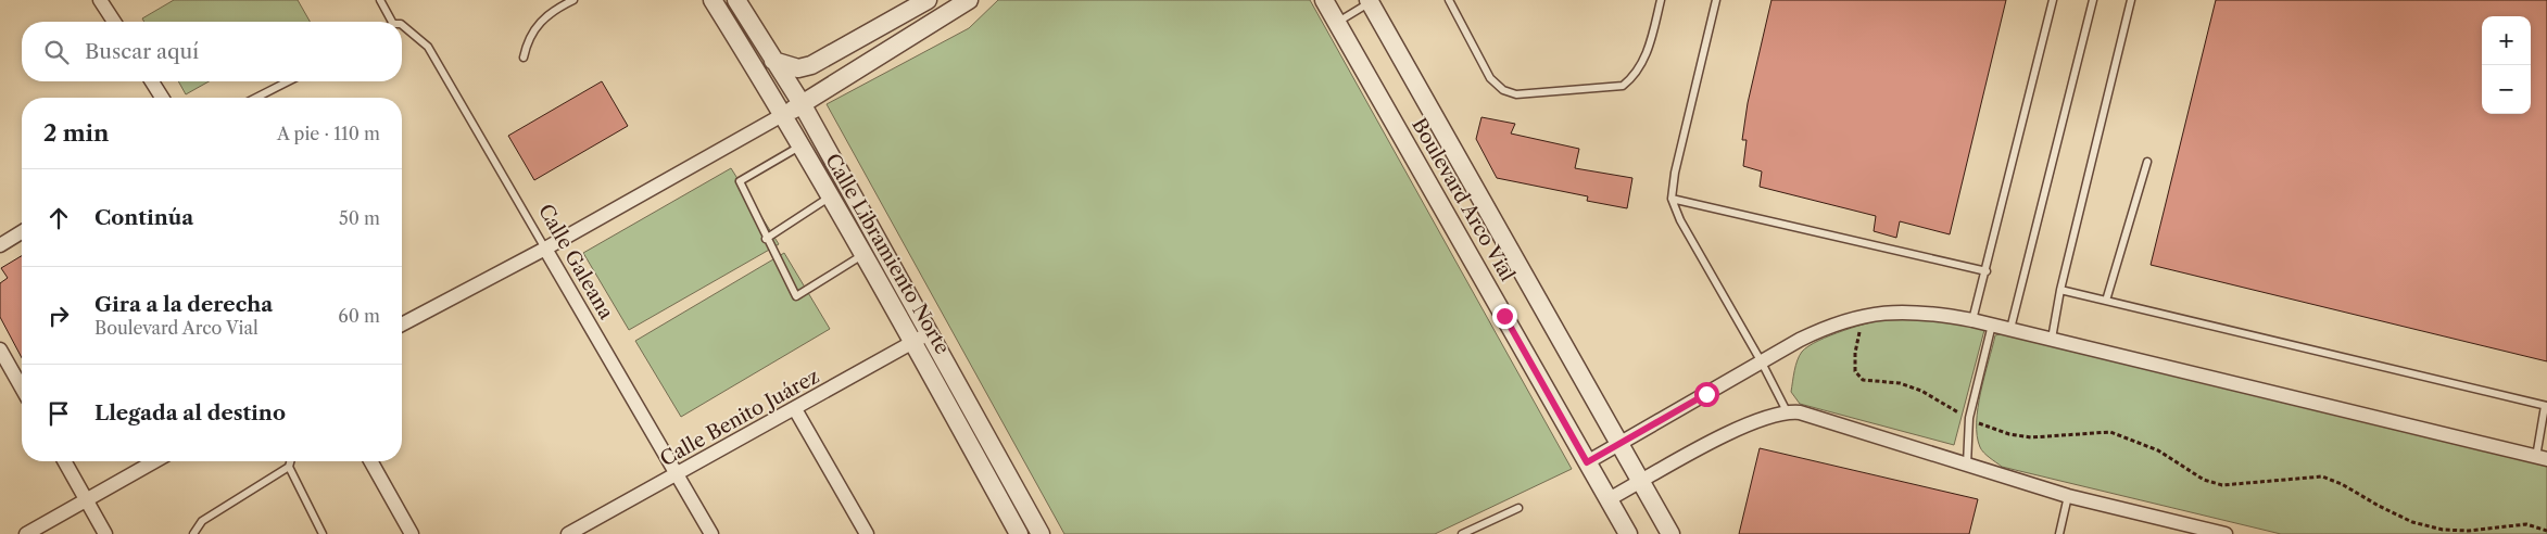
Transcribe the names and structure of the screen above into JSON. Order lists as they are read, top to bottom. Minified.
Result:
{"streets":{"street":["Boulevard Arco Vial","Calle Libramiento Norte","Calle Galeana","Calle Benito Juárez"]},"crossings":[["Calle Libramiento Norte","Calle Benito Juárez"],["Calle Galeana","Calle Benito Juárez"]],"page":{"map_buttons":["+","−"],"search":"Buscar aquí","heading":["2 min","A pie · 110 m"],"list":[["Continúa","50 m"],["Gira a la derecha","Boulevard Arco Vial","60 m"],"Llegada al destino"]}}
